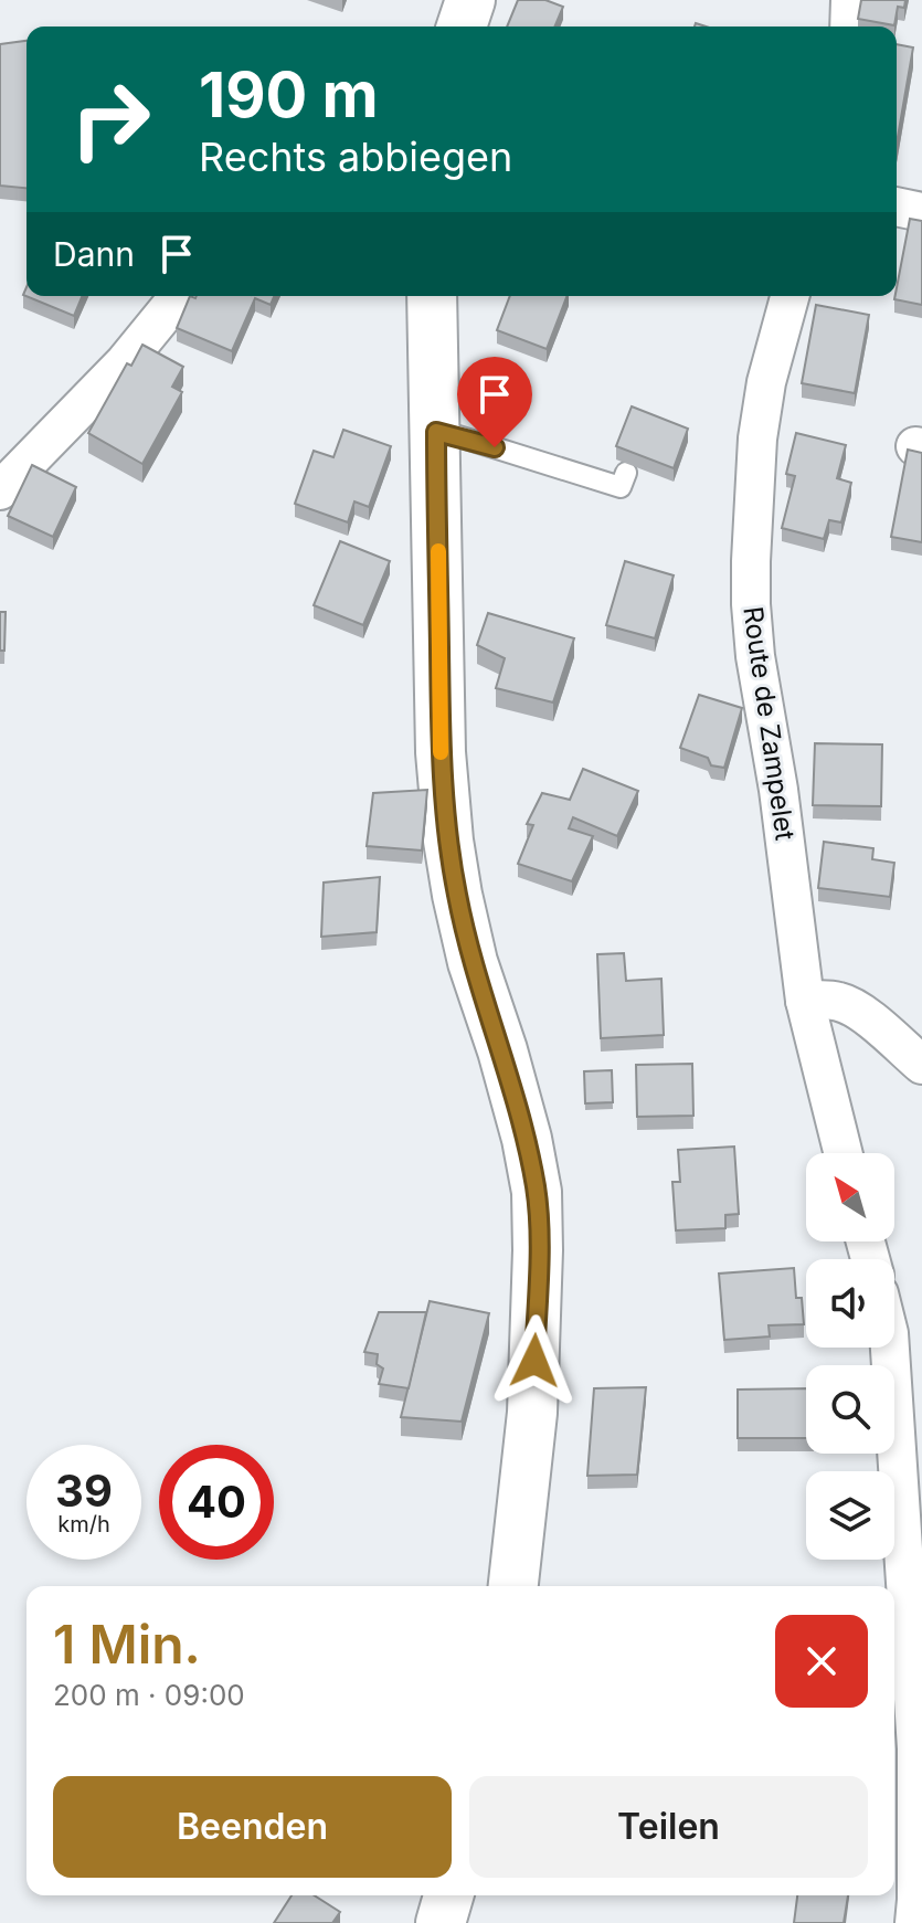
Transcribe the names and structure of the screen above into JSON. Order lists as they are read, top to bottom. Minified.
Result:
{"streets":{"street":["Route de Zampelet"]},"north":"top left","page":{"turn":["190 m","Rechts abbiegen"],"then":"Dann","speed":"39 km/h","limit":"40","heading":["1 Min.","200 m · 09:00"],"buttons":["Beenden","Teilen"]}}
